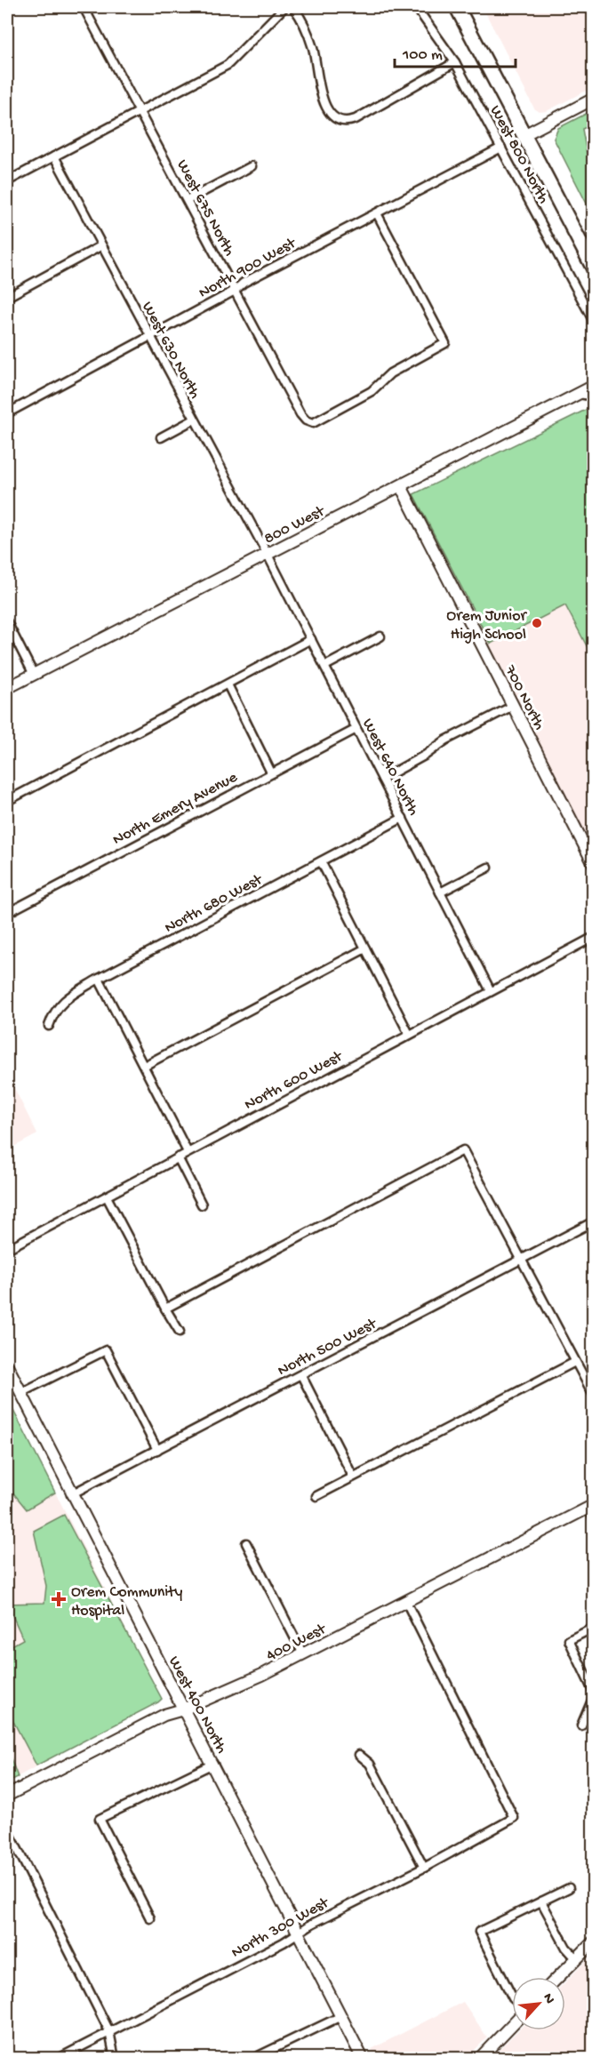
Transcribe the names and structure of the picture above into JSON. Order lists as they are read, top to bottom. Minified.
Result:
{"streets":{"main road":["800 West","700 North","400 West","West 400 North"],"street":["West 800 North","West 675 North","North 900 West","West 630 North","West 640 North","North Emery Avenue","North 680 West","North 600 West","North 500 West","North 300 West"]},"crossings":[["West 800 North","North 900 West"],["West 675 North","North 900 West"],["North 900 West","West 630 North"],["West 630 North","800 West"],["West 630 North","West 640 North"],["800 West","700 North"],["800 West","West 640 North"],["West 640 North","North Emery Avenue"],["West 640 North","North 680 West"],["West 640 North","North 600 West"],["North 500 West","West 400 North"],["400 West","West 400 North"],["400 West","North 300 West"],["West 400 North","North 300 West"]],"places":{"other":["Orem Junior High School"],"health":["Orem Community Hospital"]},"scale_bar":"100 m","north":"top right"}
